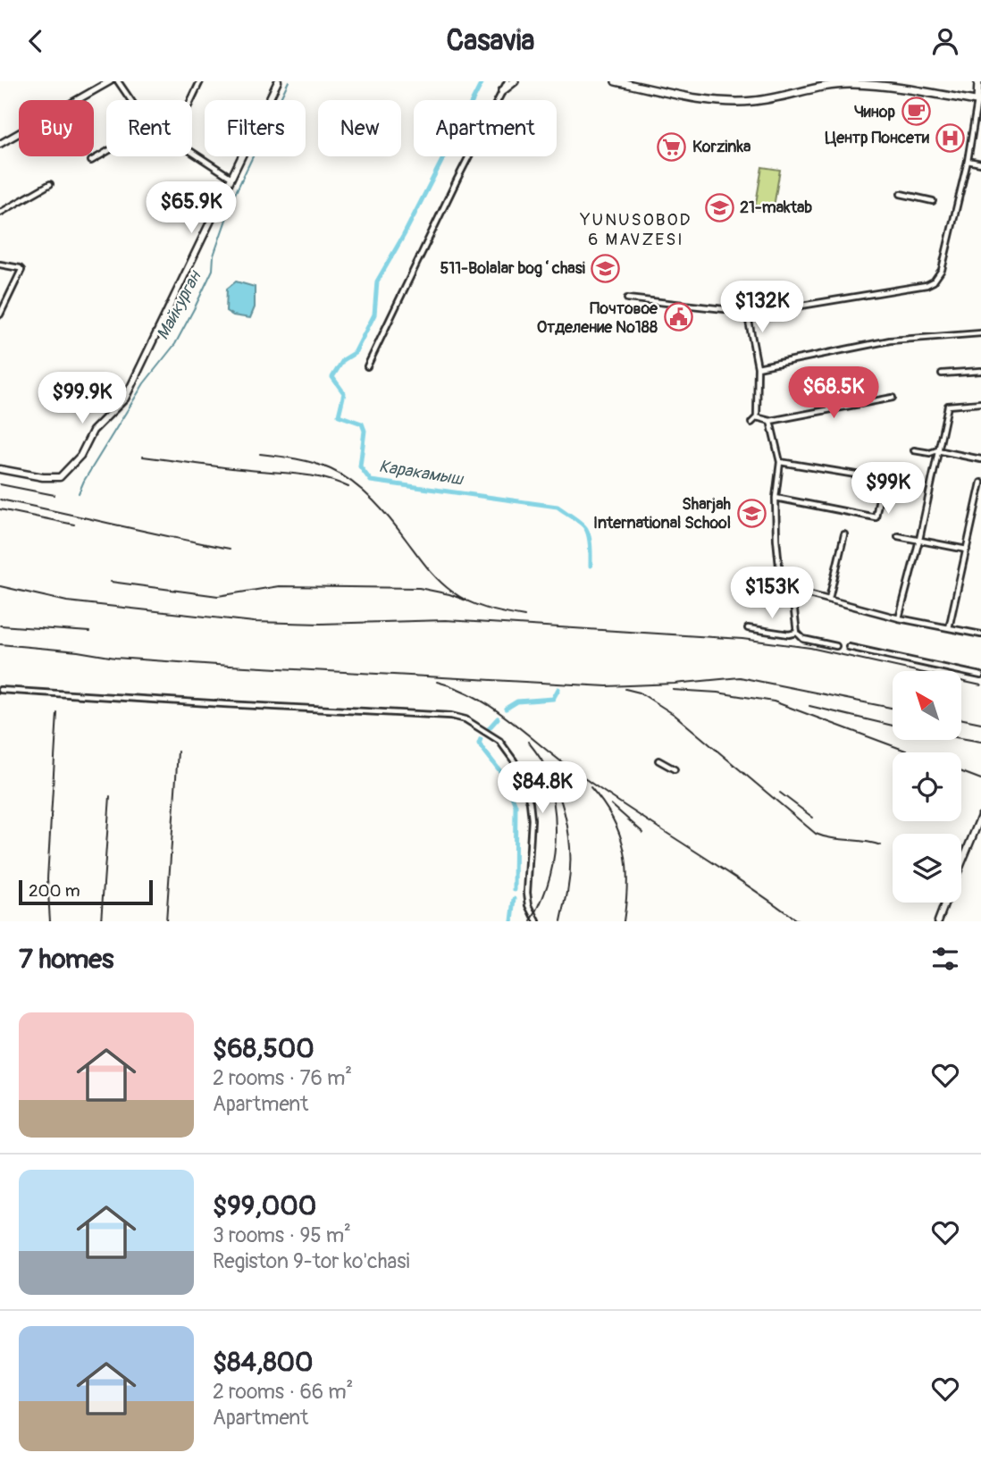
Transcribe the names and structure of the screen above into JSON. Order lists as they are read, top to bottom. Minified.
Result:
{"districts":["YUNUSOBOD 6 MAVZESI"],"water":["Майкурган","Каракамыш"],"places":{"cafe":["Чинор"],"hospital":["Центр Понсети"],"supermarket":["Korzinka"],"school or university":["21-maktab","511-Bolalar bogʻchasi","Sharjah International School"],"public building":["Почтовое Отделение №188"]},"scale_bar":"200 m","north":"top left","page":{"header":"Casavia","chip":["Buy","Rent","Filters","New","Apartment"],"price":["$65.9K","$132K","$68.5K","$99.9K","$99K","$153K","$84.8K"],"scale":"200 m","heading":"7 homes","list":[{"name":"$68,500","note":"2 rooms · 76 m² · Apartment"},{"name":"$99,000","note":"3 rooms · 95 m² · Registon 9-tor ko'chasi"},{"name":"$84,800","note":"2 rooms · 66 m² · Apartment"}]}}
